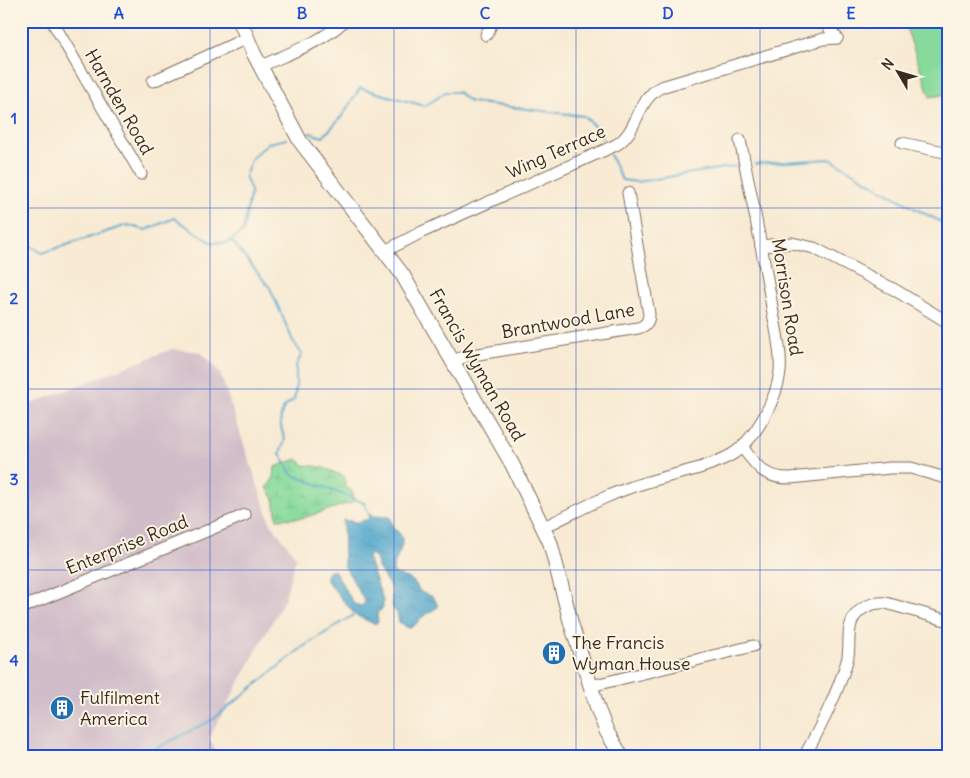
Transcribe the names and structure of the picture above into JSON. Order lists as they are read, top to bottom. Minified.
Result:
{"streets":{"main road":["Francis Wyman Road"],"street":["Harnden Road","Wing Terrace","Morrison Road","Brantwood Lane","Enterprise Road"]},"crossings":[["Wing Terrace","Francis Wyman Road"],["Morrison Road","Francis Wyman Road"],["Brantwood Lane","Francis Wyman Road"]],"places":{"building":["The Francis Wyman House","Fulfilment America"]},"north":"top left","grid":{"columns":["A","B","C","D","E"],"rows":["1","2","3","4"]}}
